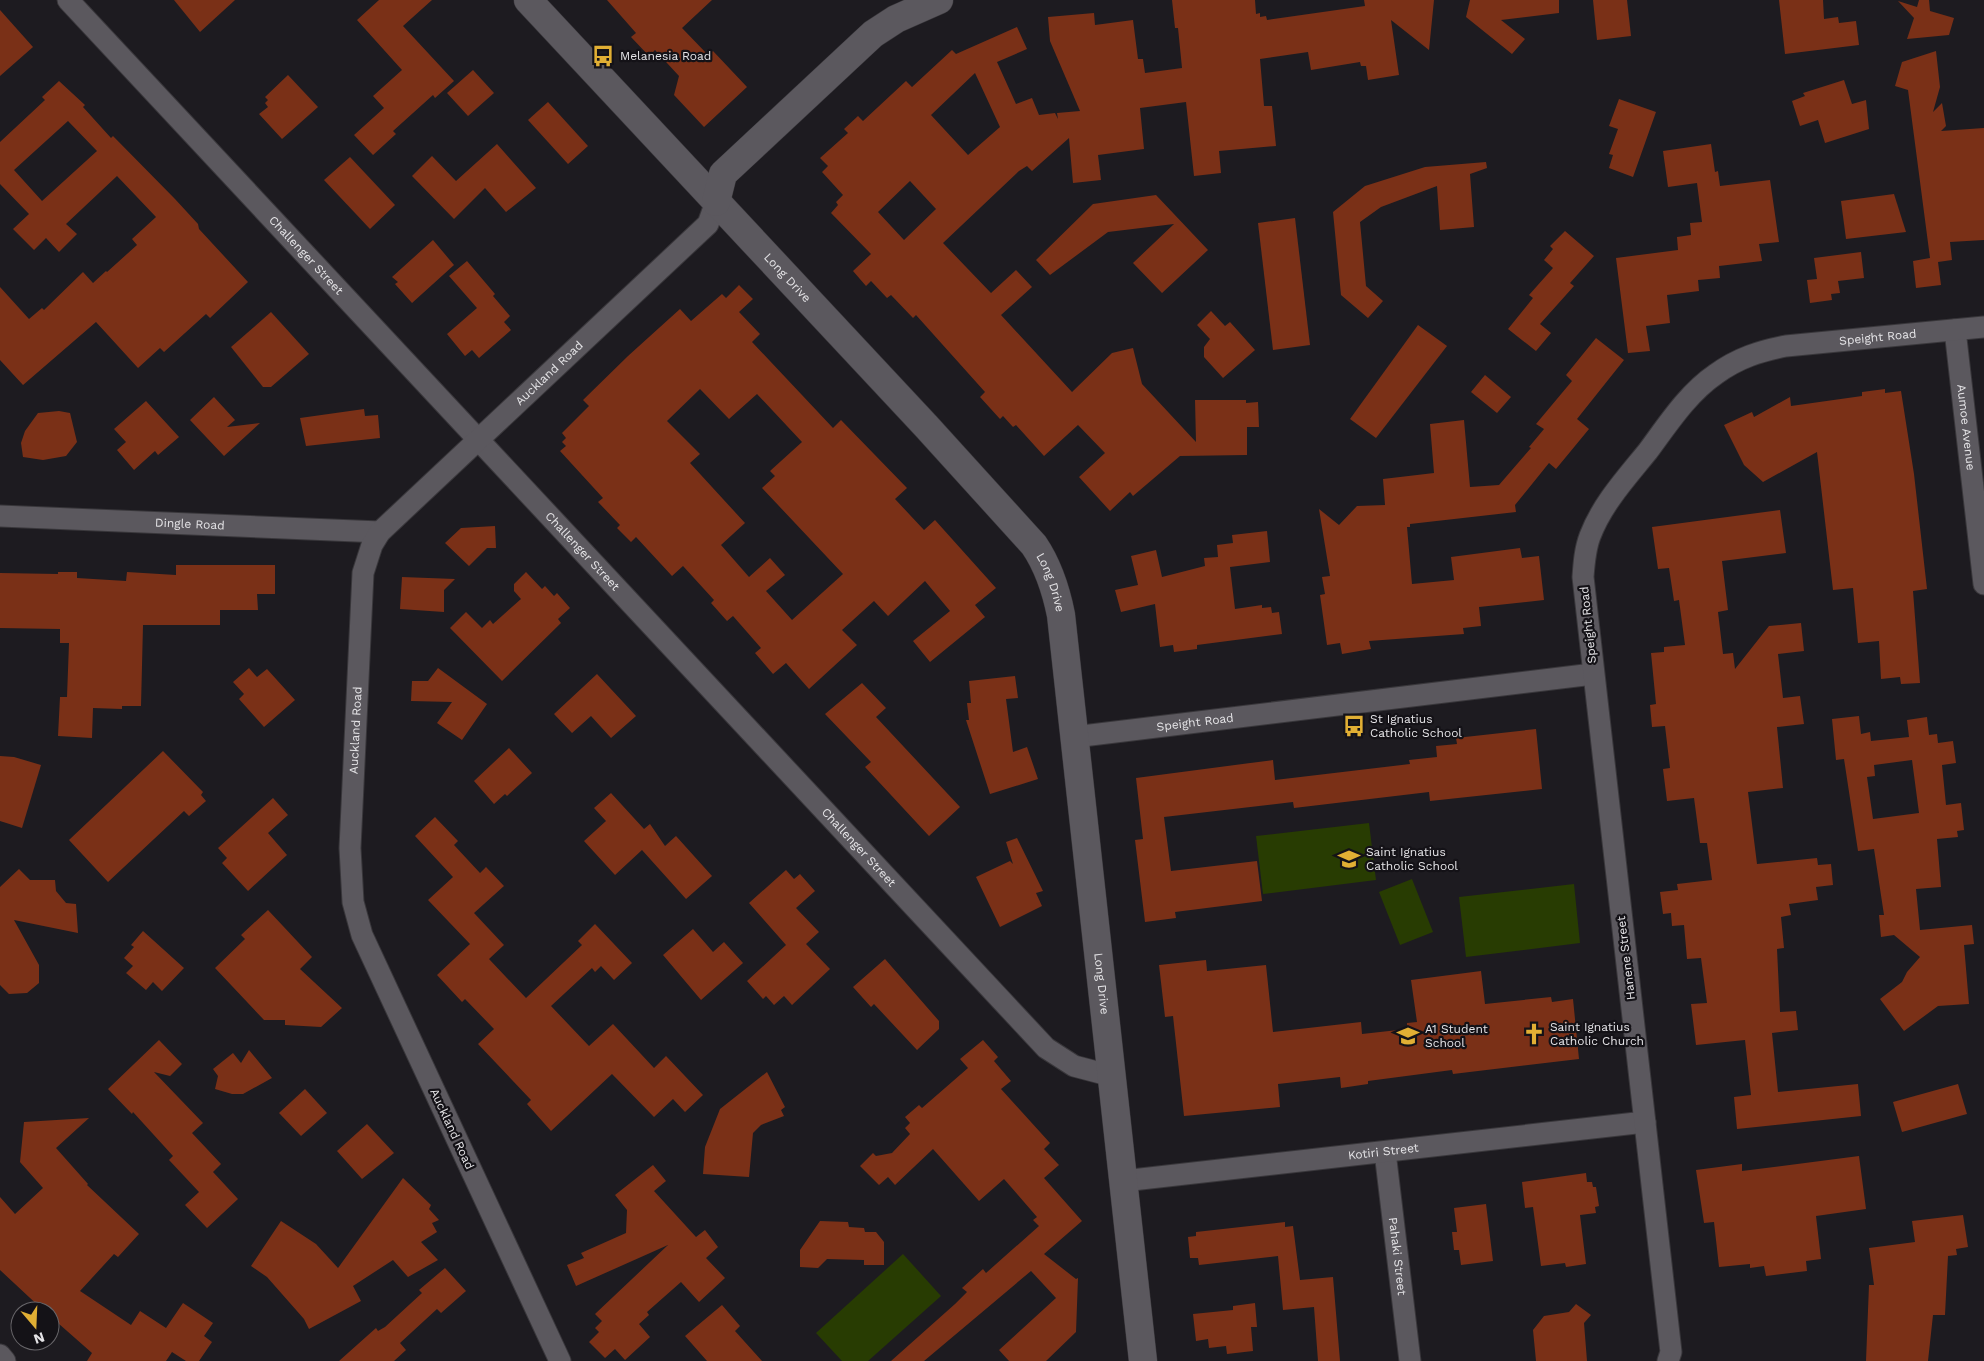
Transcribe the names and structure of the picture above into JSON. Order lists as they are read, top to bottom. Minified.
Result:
{"streets":{"street":["Challenger Street","Long Drive","Speight Road","Auckland Road","Aumoe Avenue","Dingle Road","Hanene Street","Kotiri Street","Pahaki Street"]},"crossings":[["Challenger Street","Long Drive"],["Challenger Street","Auckland Road"],["Long Drive","Speight Road"],["Long Drive","Auckland Road"],["Long Drive","Kotiri Street"],["Speight Road","Aumoe Avenue"],["Speight Road","Hanene Street"],["Auckland Road","Dingle Road"],["Hanene Street","Kotiri Street"],["Kotiri Street","Pahaki Street"]],"places":{"bus stop":["Melanesia Road","St Ignatius Catholic School"],"school or university":["Saint Ignatius Catholic School","A1 Student School"],"church":["Saint Ignatius Catholic Church"]},"north":"bottom"}
